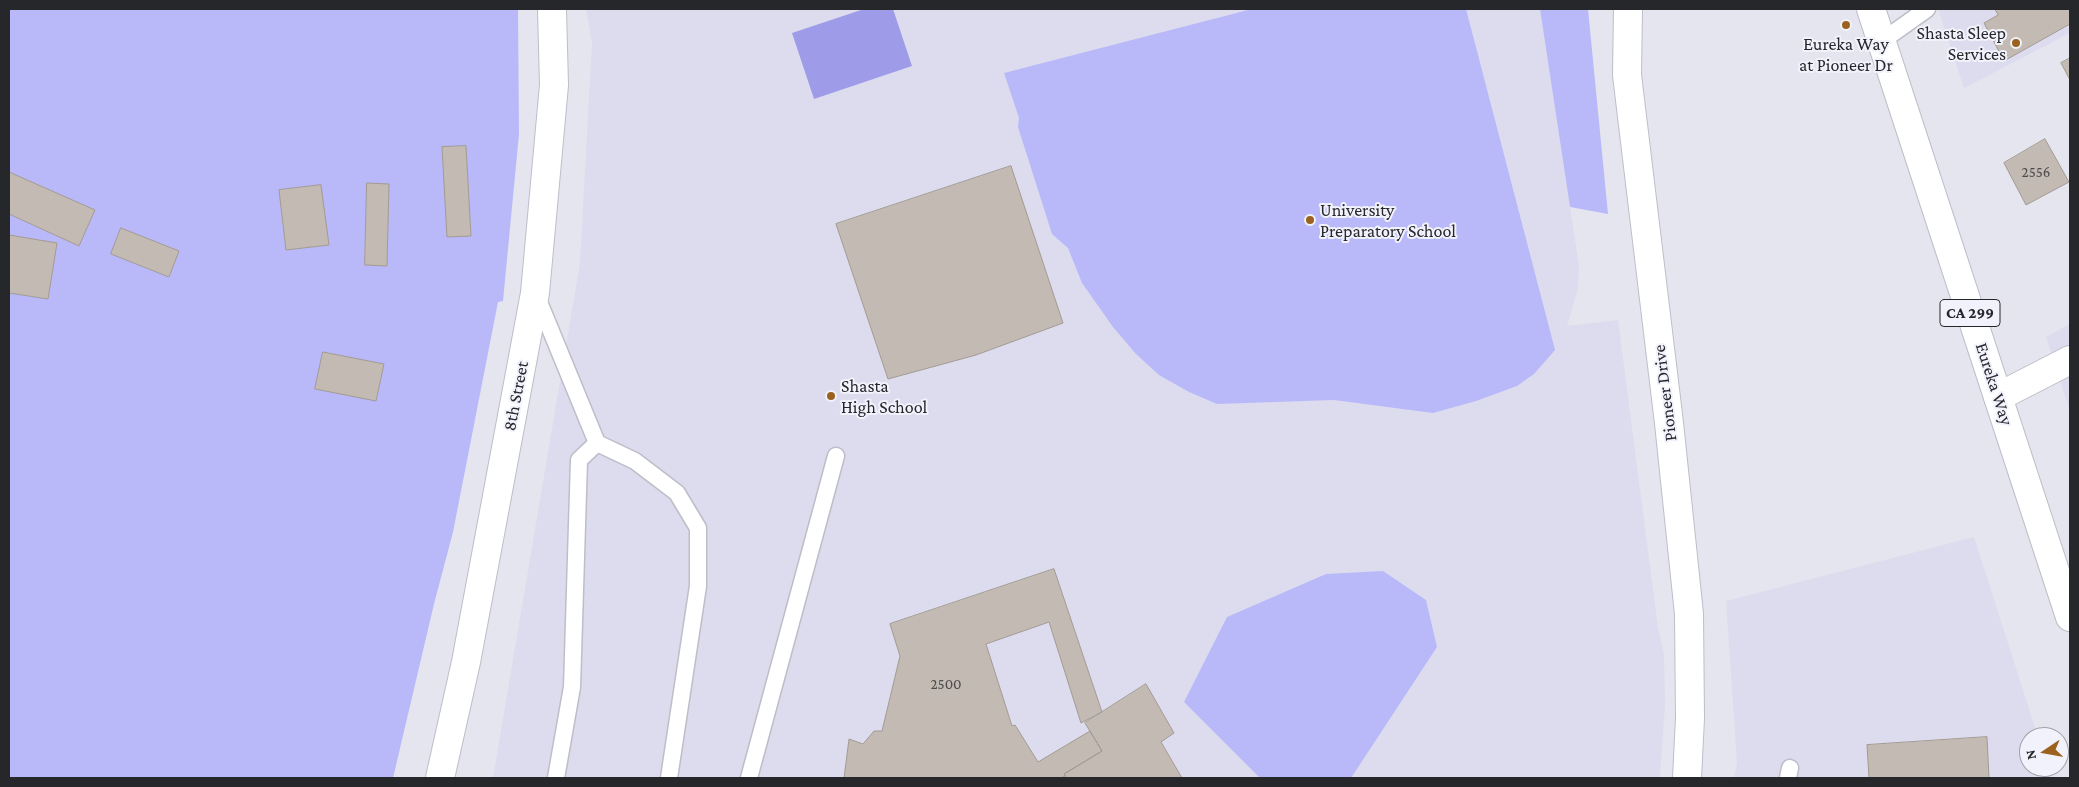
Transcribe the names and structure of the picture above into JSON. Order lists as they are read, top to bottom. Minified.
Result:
{"streets":{"main road":["CA 299","Eureka Way","Pioneer Drive","8th Street"]},"places":["Eureka Way at Pioneer Dr","Shasta Sleep Services","University Preparatory School","Shasta High School"],"house_numbers":["2556","2500"],"north":"left"}
